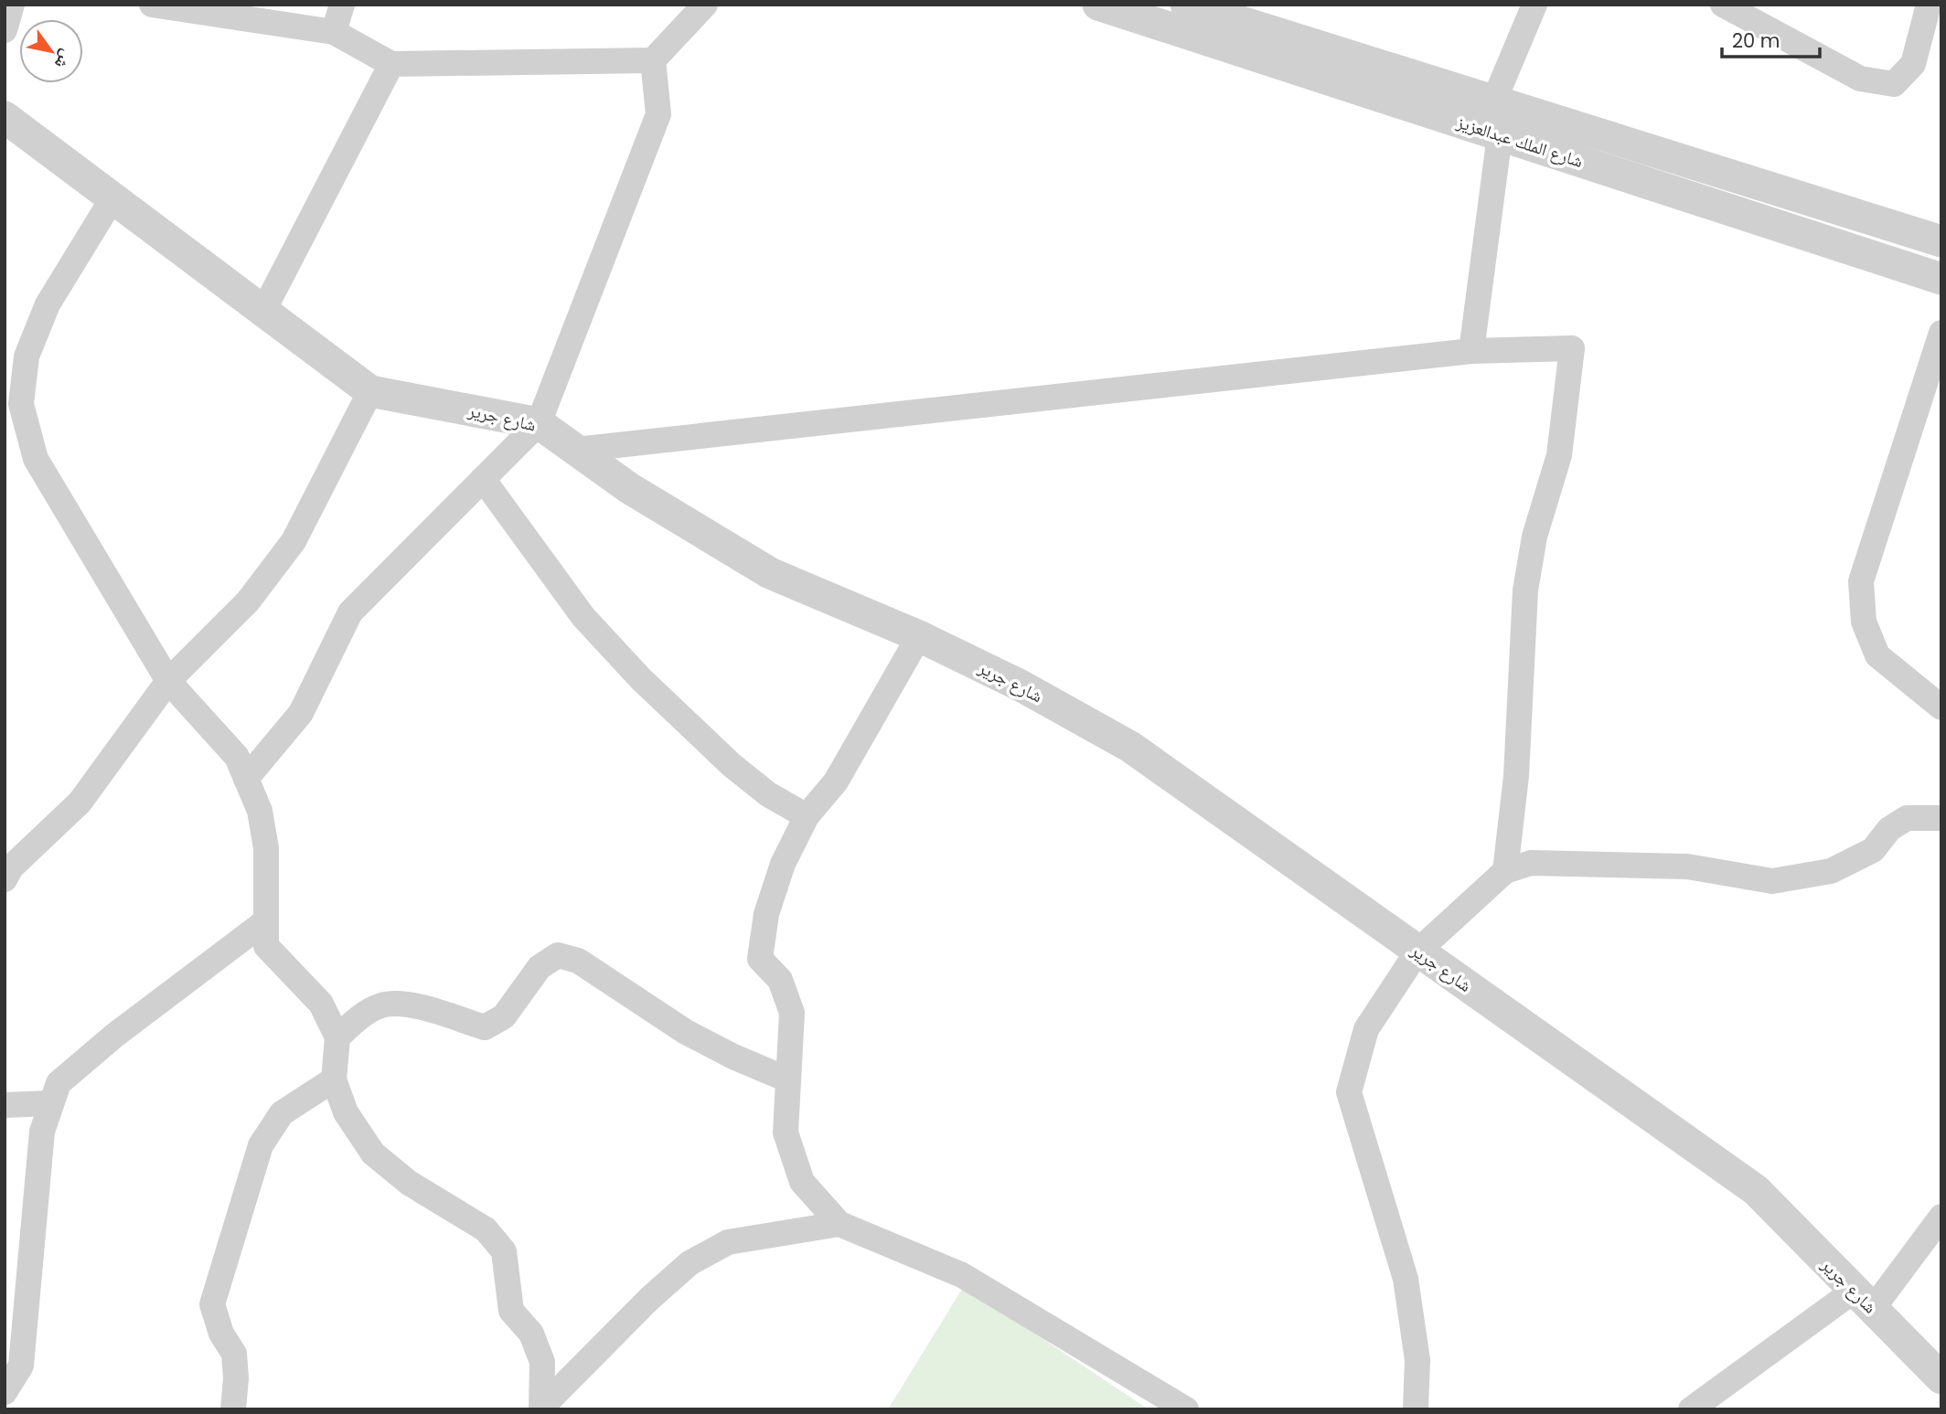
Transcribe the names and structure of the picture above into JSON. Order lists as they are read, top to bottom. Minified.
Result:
{"streets":{"street":["شارع الملك عبدالعزيز","شارع جرير"]},"scale_bar":"20 m","north":"bottom right"}
